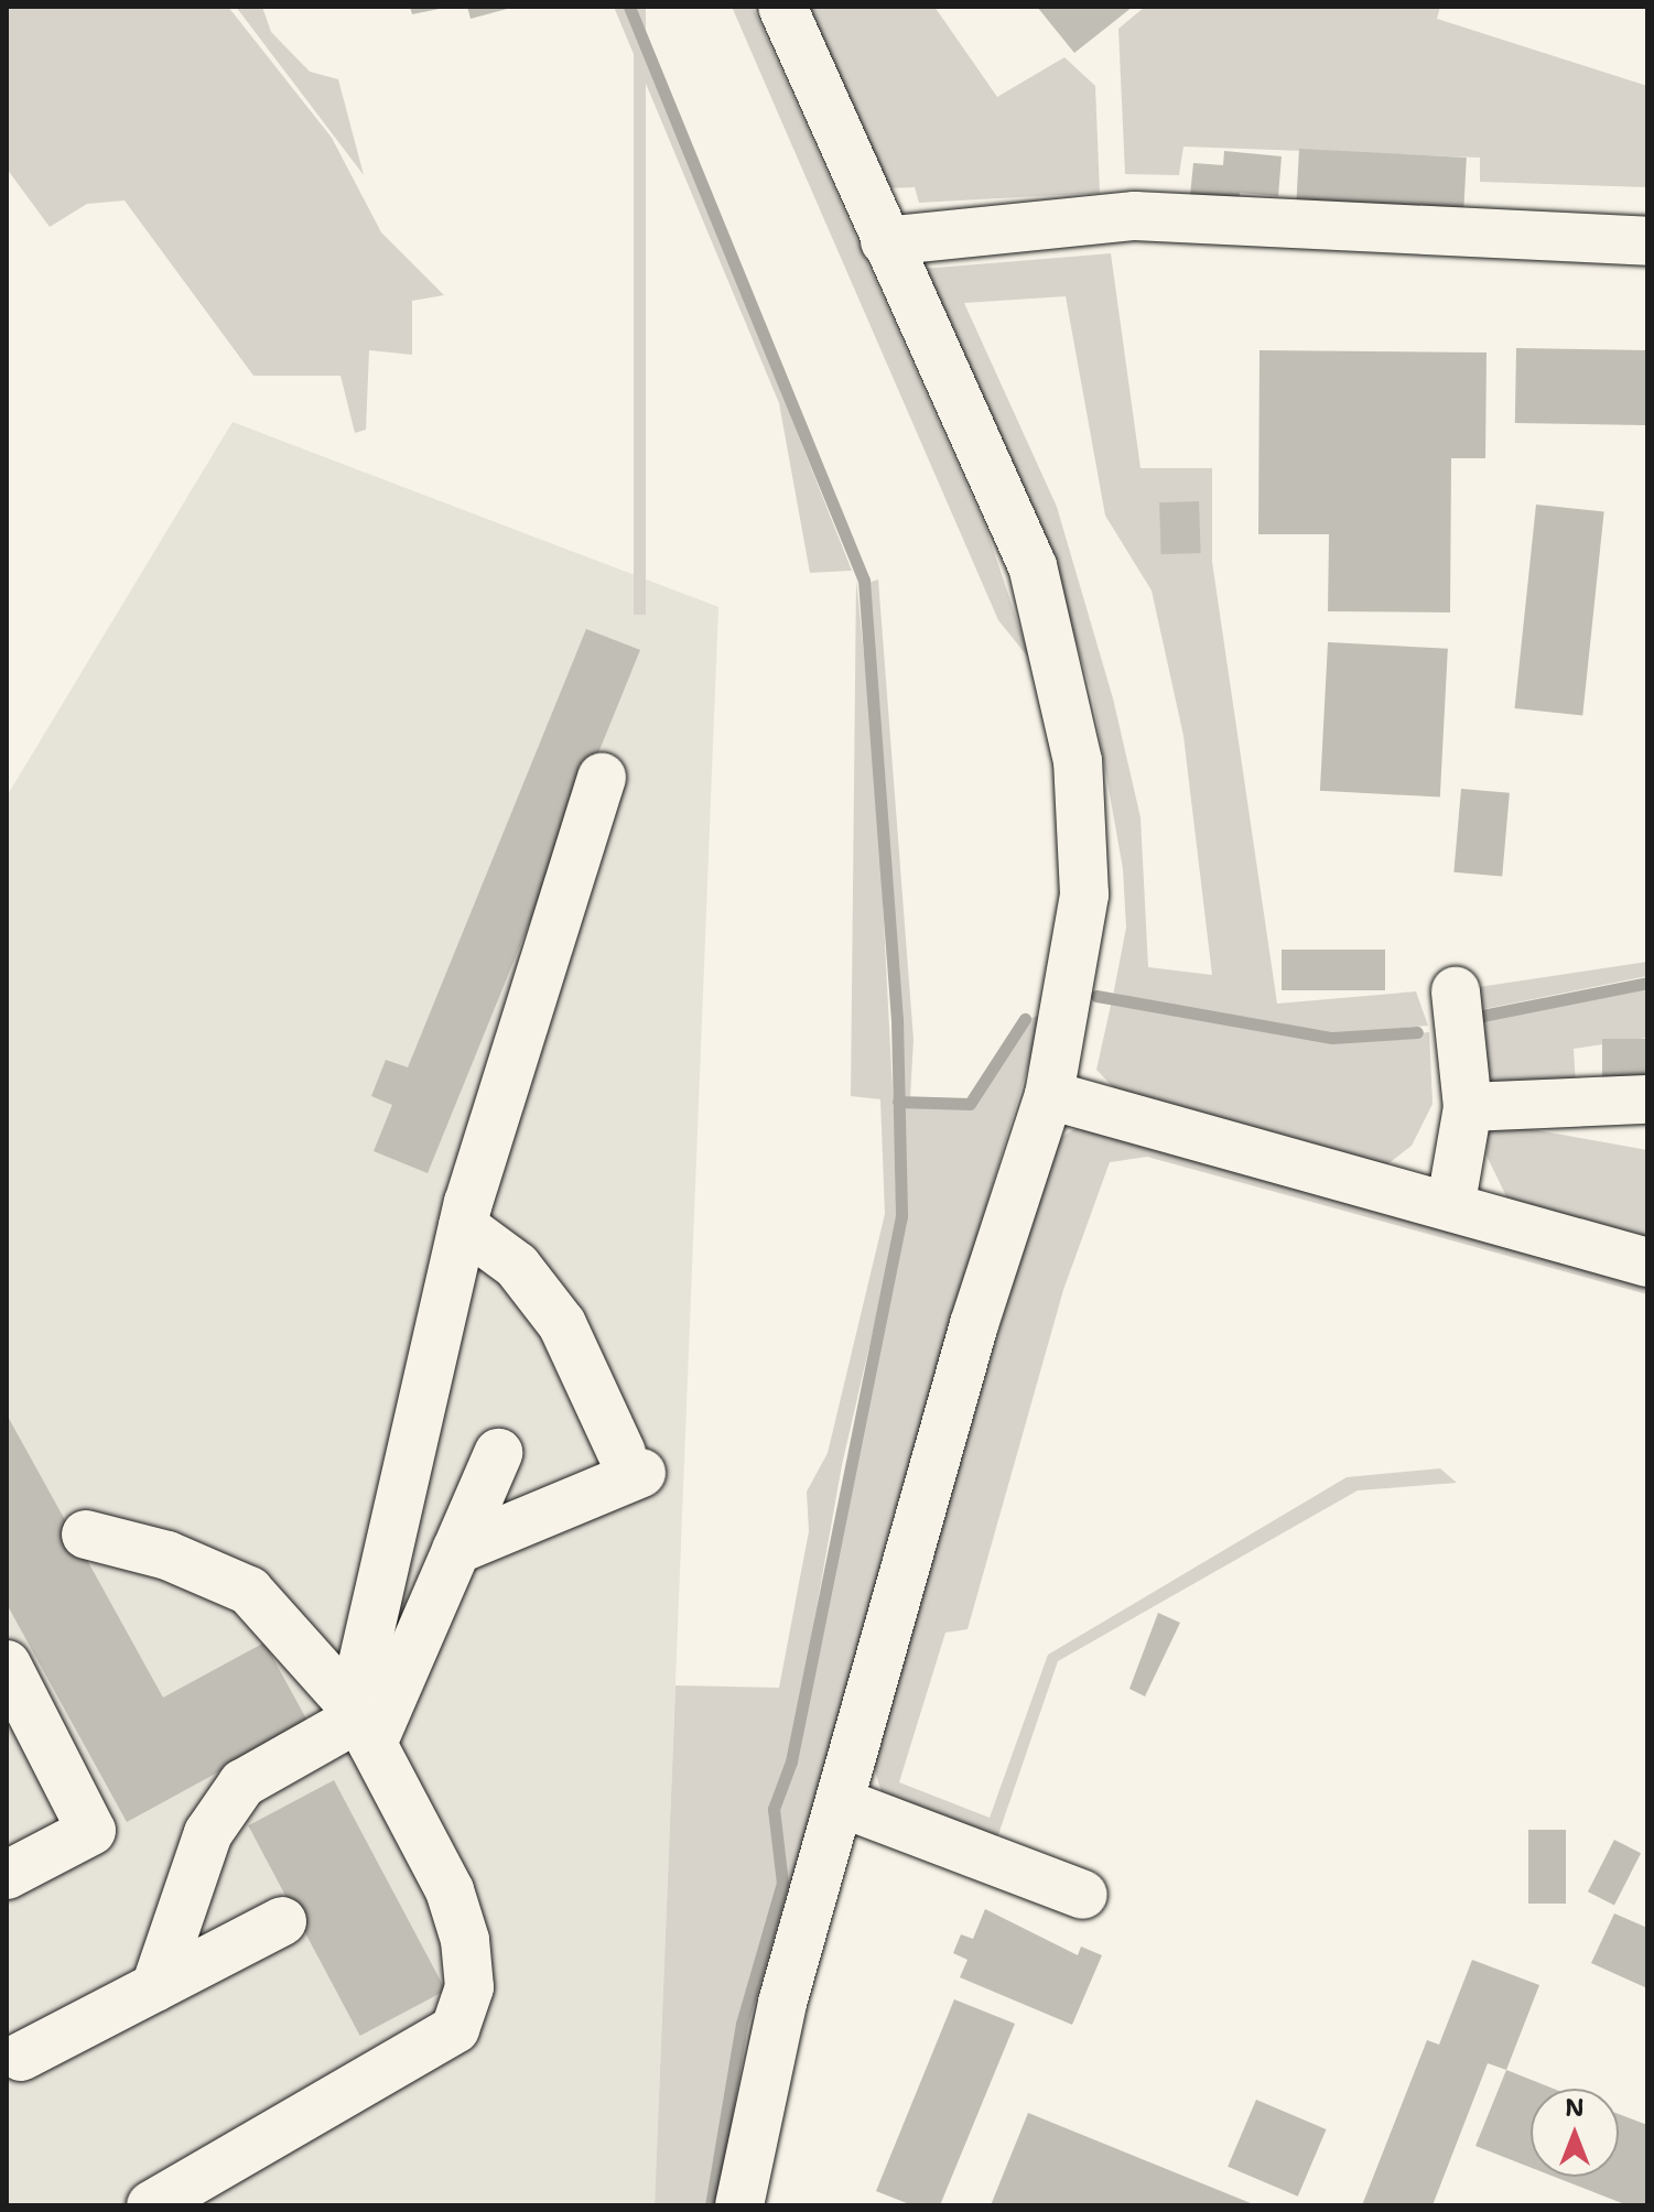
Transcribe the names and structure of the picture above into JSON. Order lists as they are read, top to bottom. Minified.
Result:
{"north":"top"}
